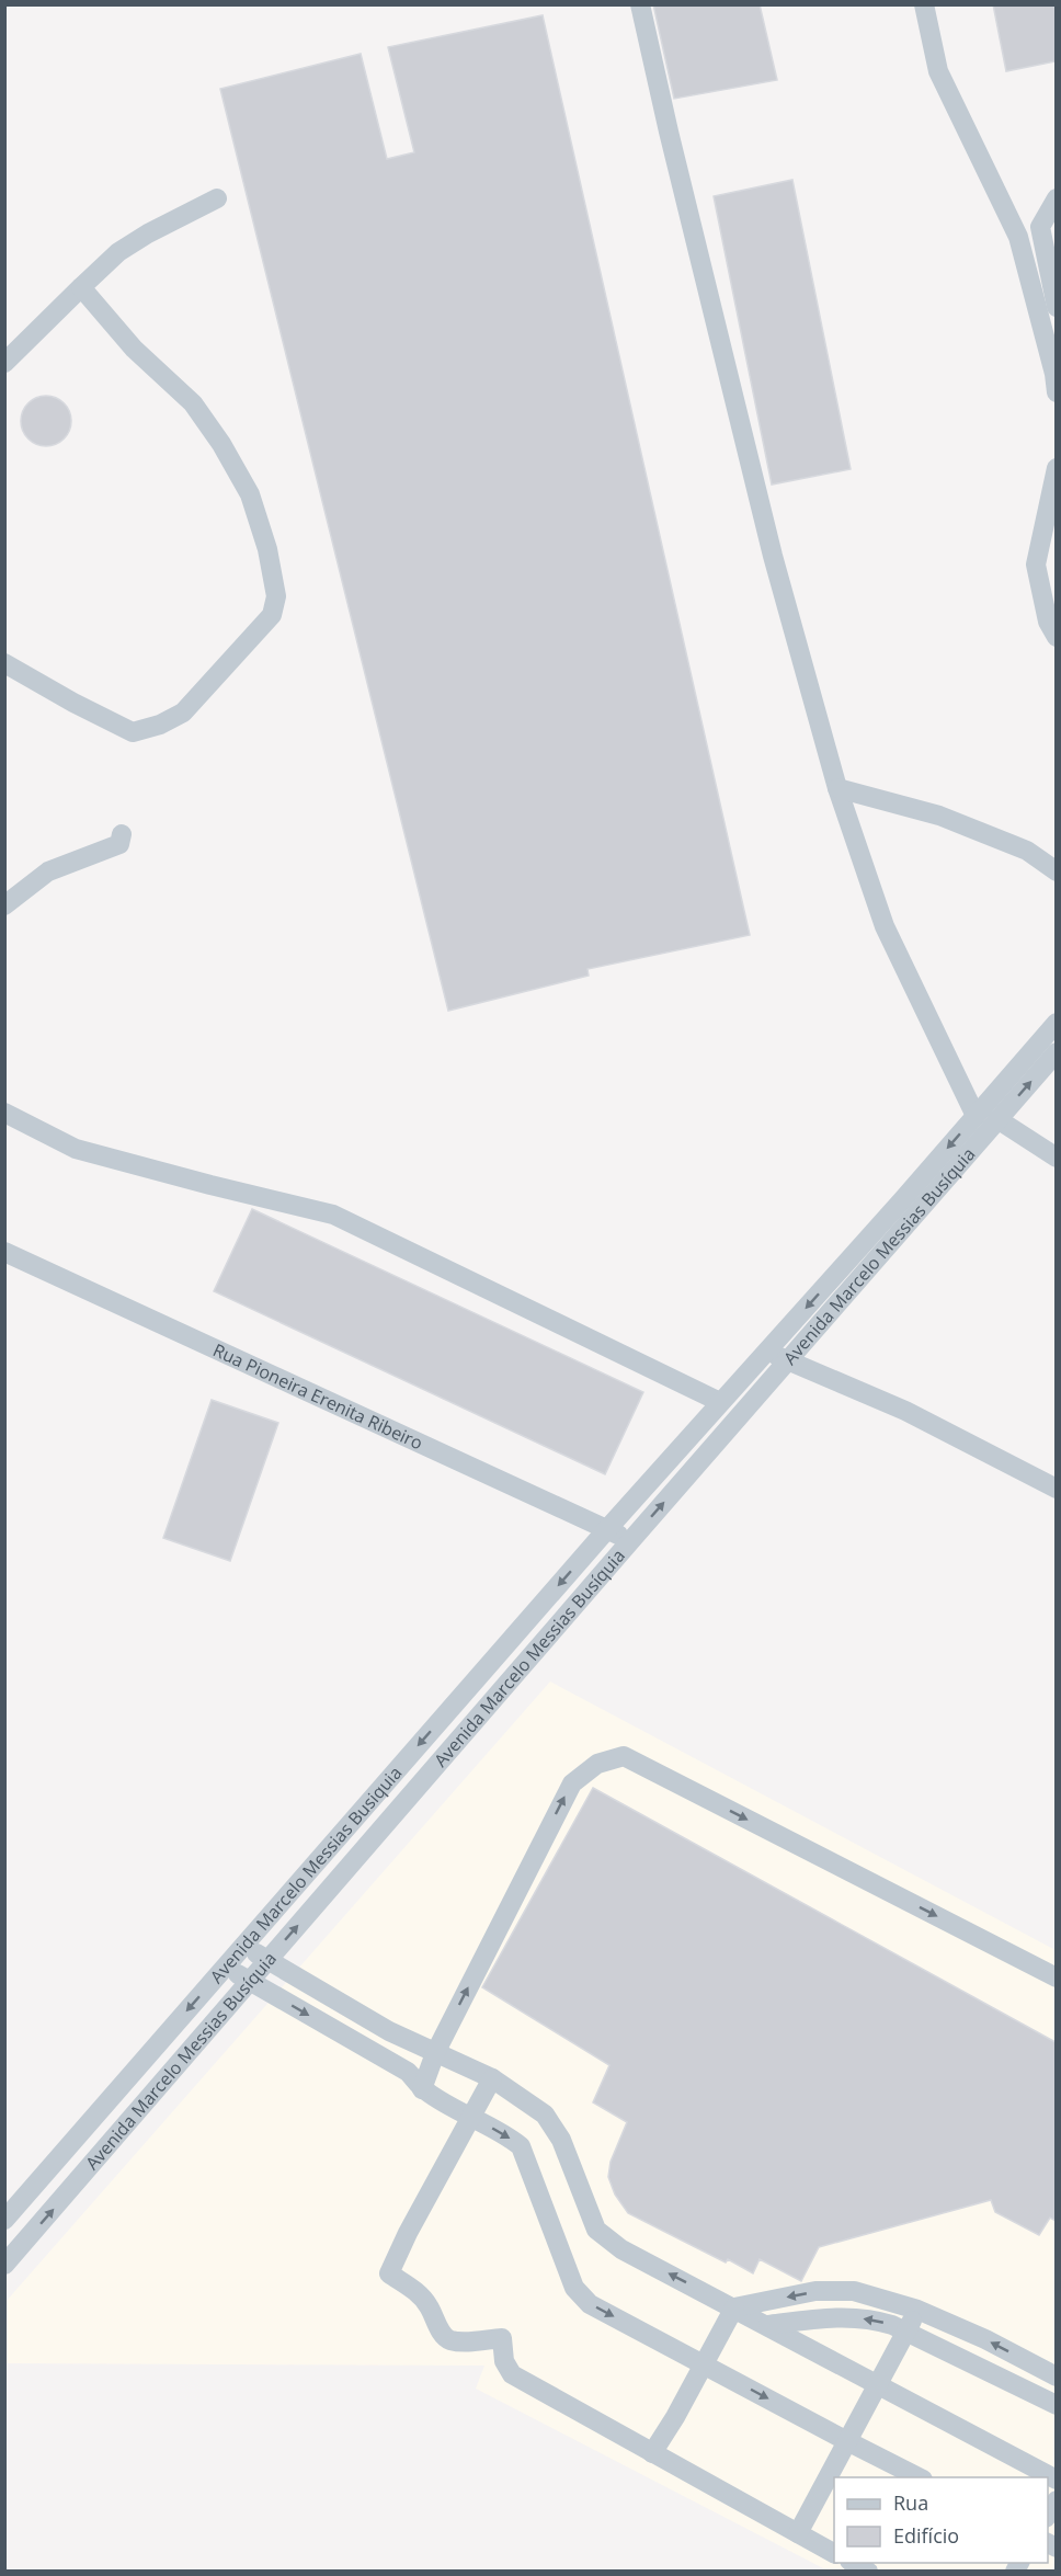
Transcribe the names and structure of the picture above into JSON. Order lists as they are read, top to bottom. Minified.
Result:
{"streets":{"street":["Avenida Marcelo Messias Busíquia","Rua Pioneira Erenita Ribeiro","Avenida Marcelo Messias Busiquia"]},"crossings":[["Avenida Marcelo Messias Busíquia","Rua Pioneira Erenita Ribeiro"],["Avenida Marcelo Messias Busíquia","Avenida Marcelo Messias Busiquia"],["Rua Pioneira Erenita Ribeiro","Avenida Marcelo Messias Busiquia"]],"one_way":["Avenida Marcelo Messias Busiquia"],"legend":["Rua","Edifício"]}
